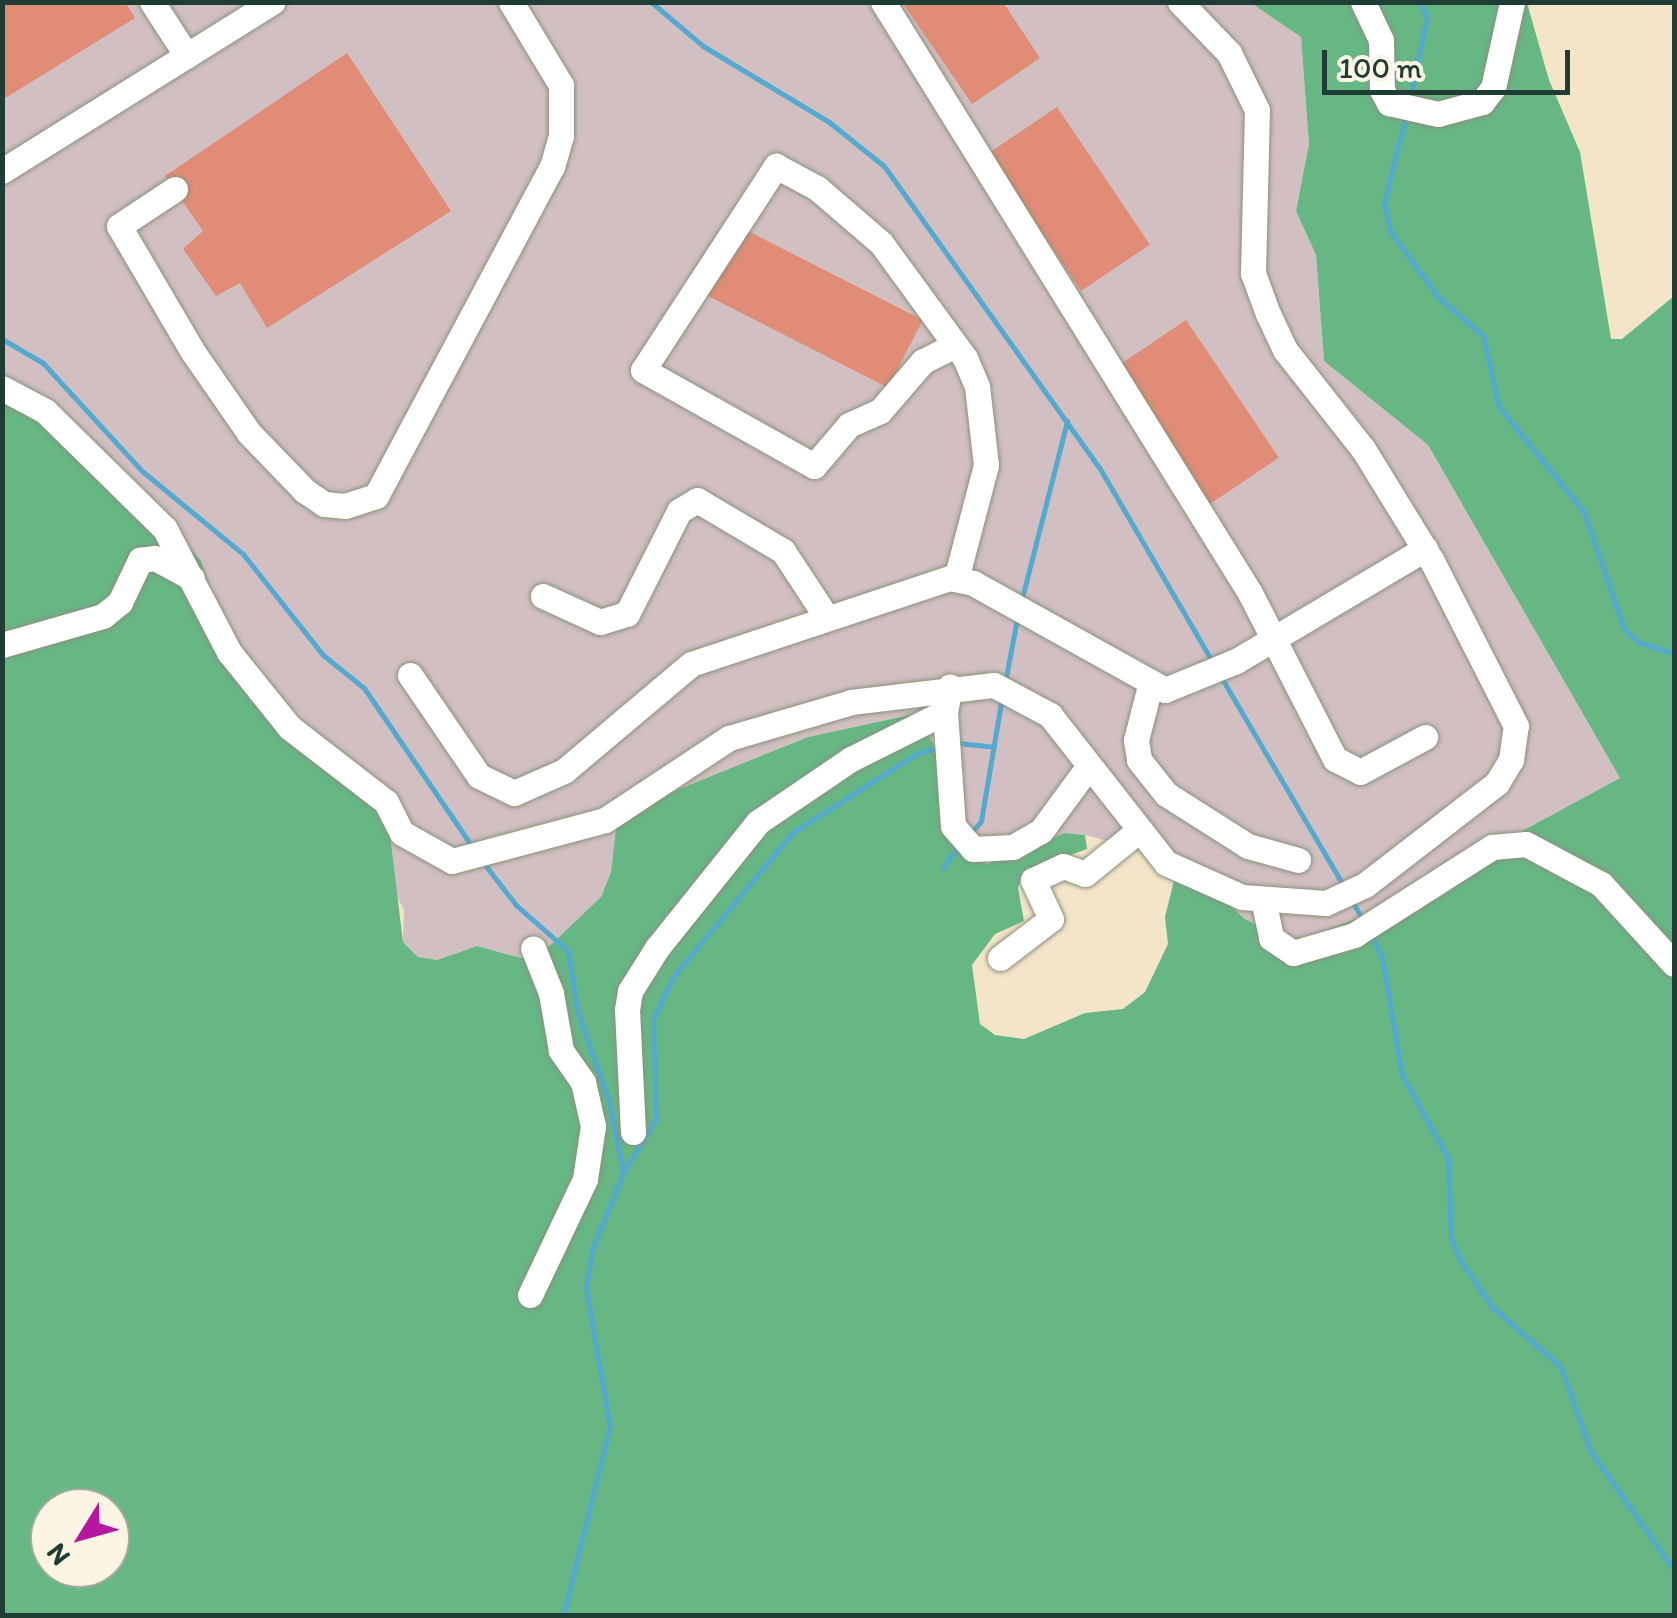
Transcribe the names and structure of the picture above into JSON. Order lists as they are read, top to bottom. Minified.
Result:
{"scale_bar":"100 m","north":"bottom left"}
